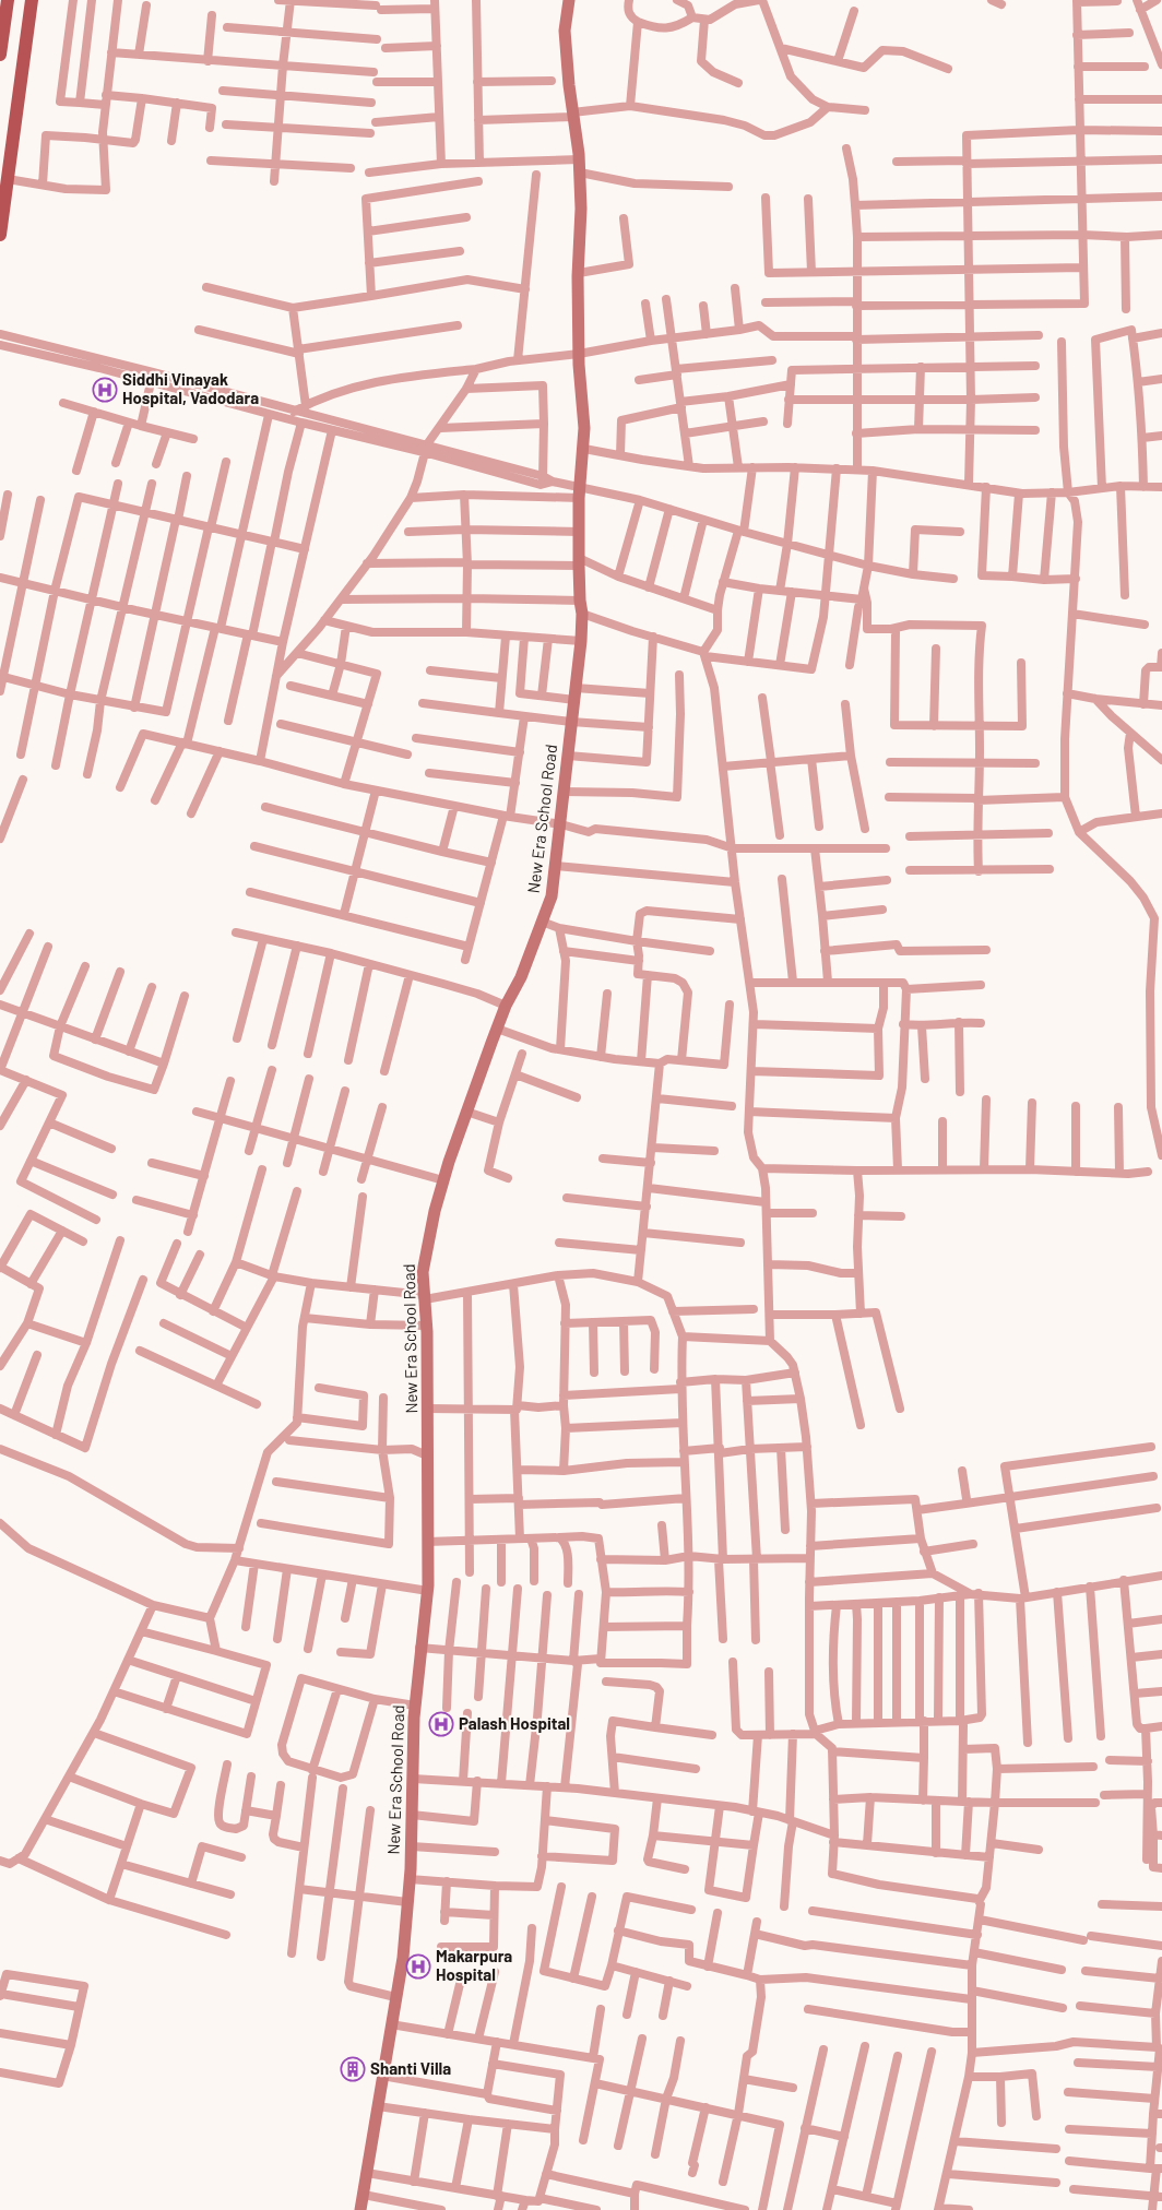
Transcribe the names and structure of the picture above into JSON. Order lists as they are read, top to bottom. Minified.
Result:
{"streets":{"street":["New Era School Road"]},"places":{"hospital":["Siddhi Vinayak Hospital, Vadodara","Palash Hospital","Makarpura Hospital"],"building":["Shanti Villa"]}}
